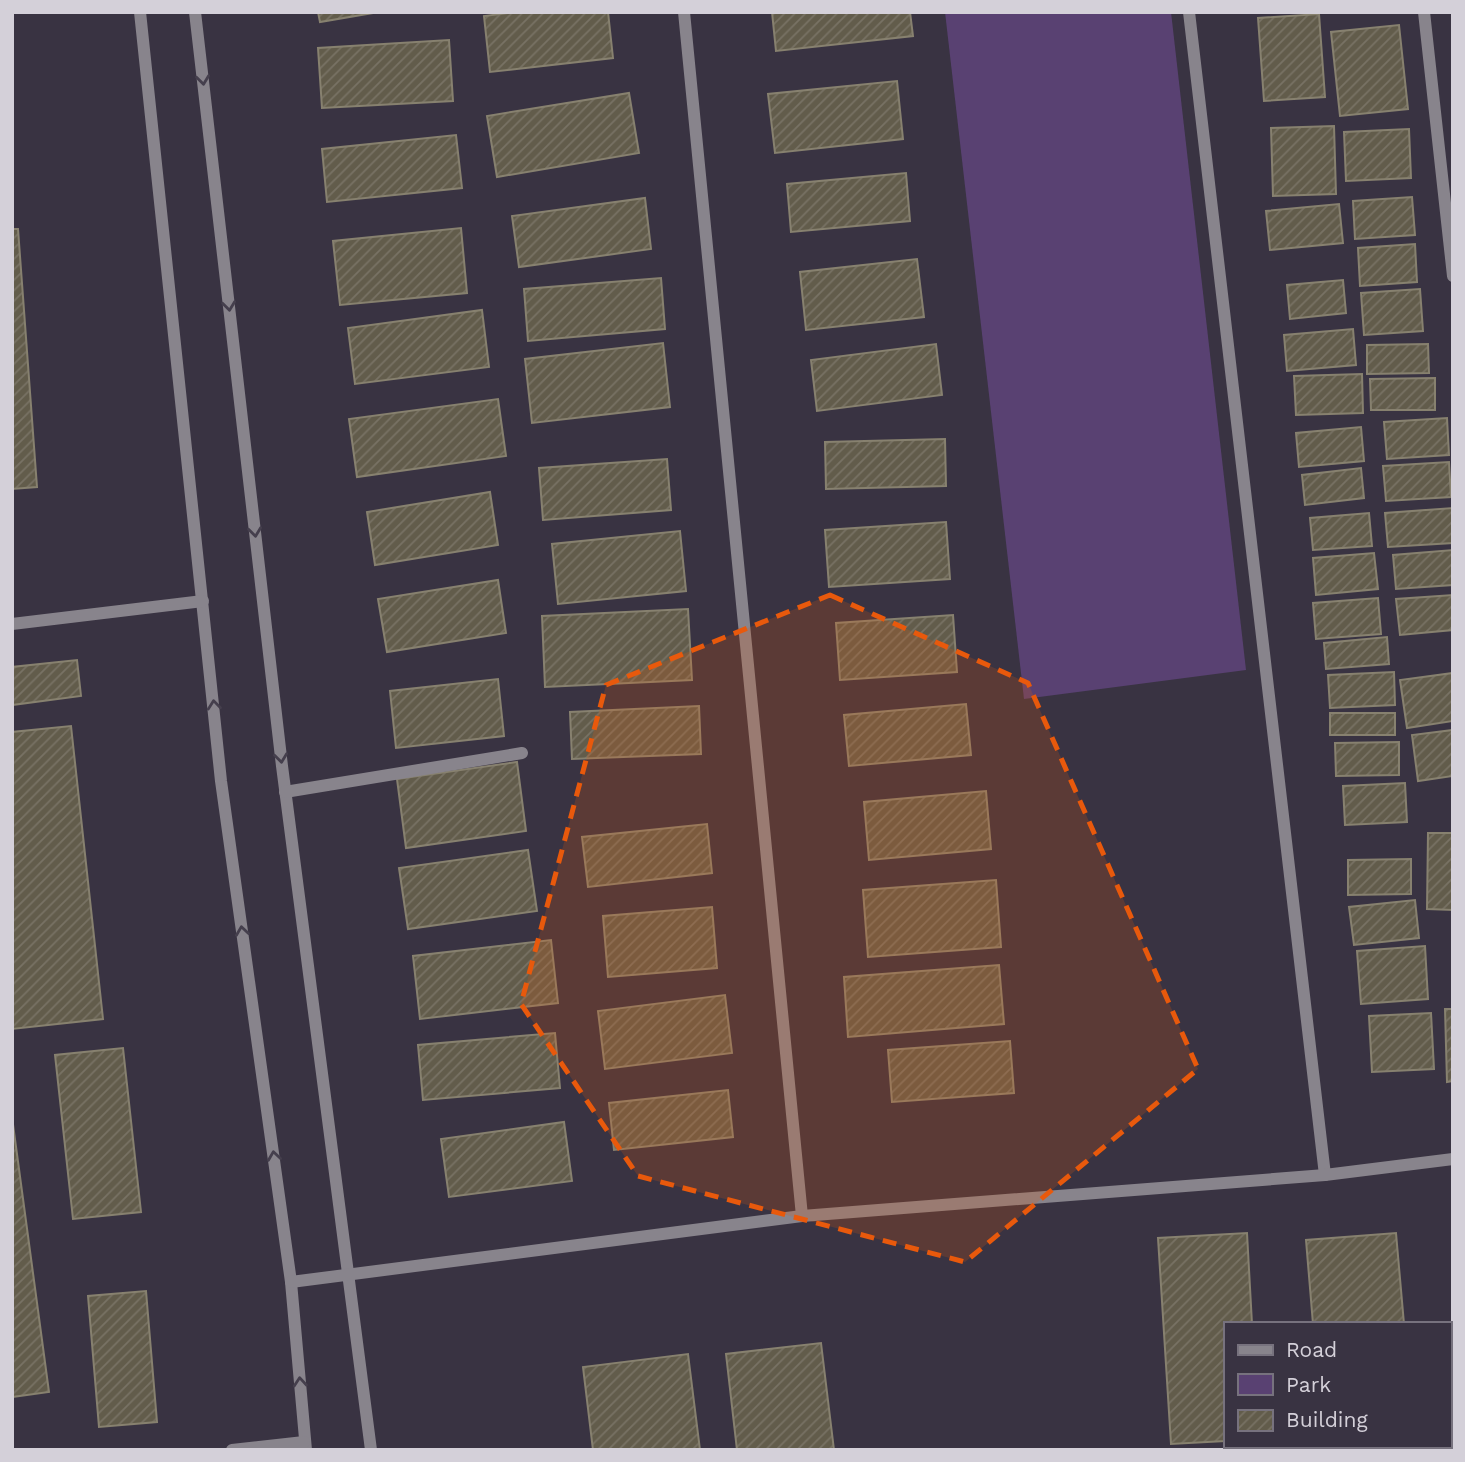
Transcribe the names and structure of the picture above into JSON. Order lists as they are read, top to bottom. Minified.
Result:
{"legend":["Road","Park","Building"]}
